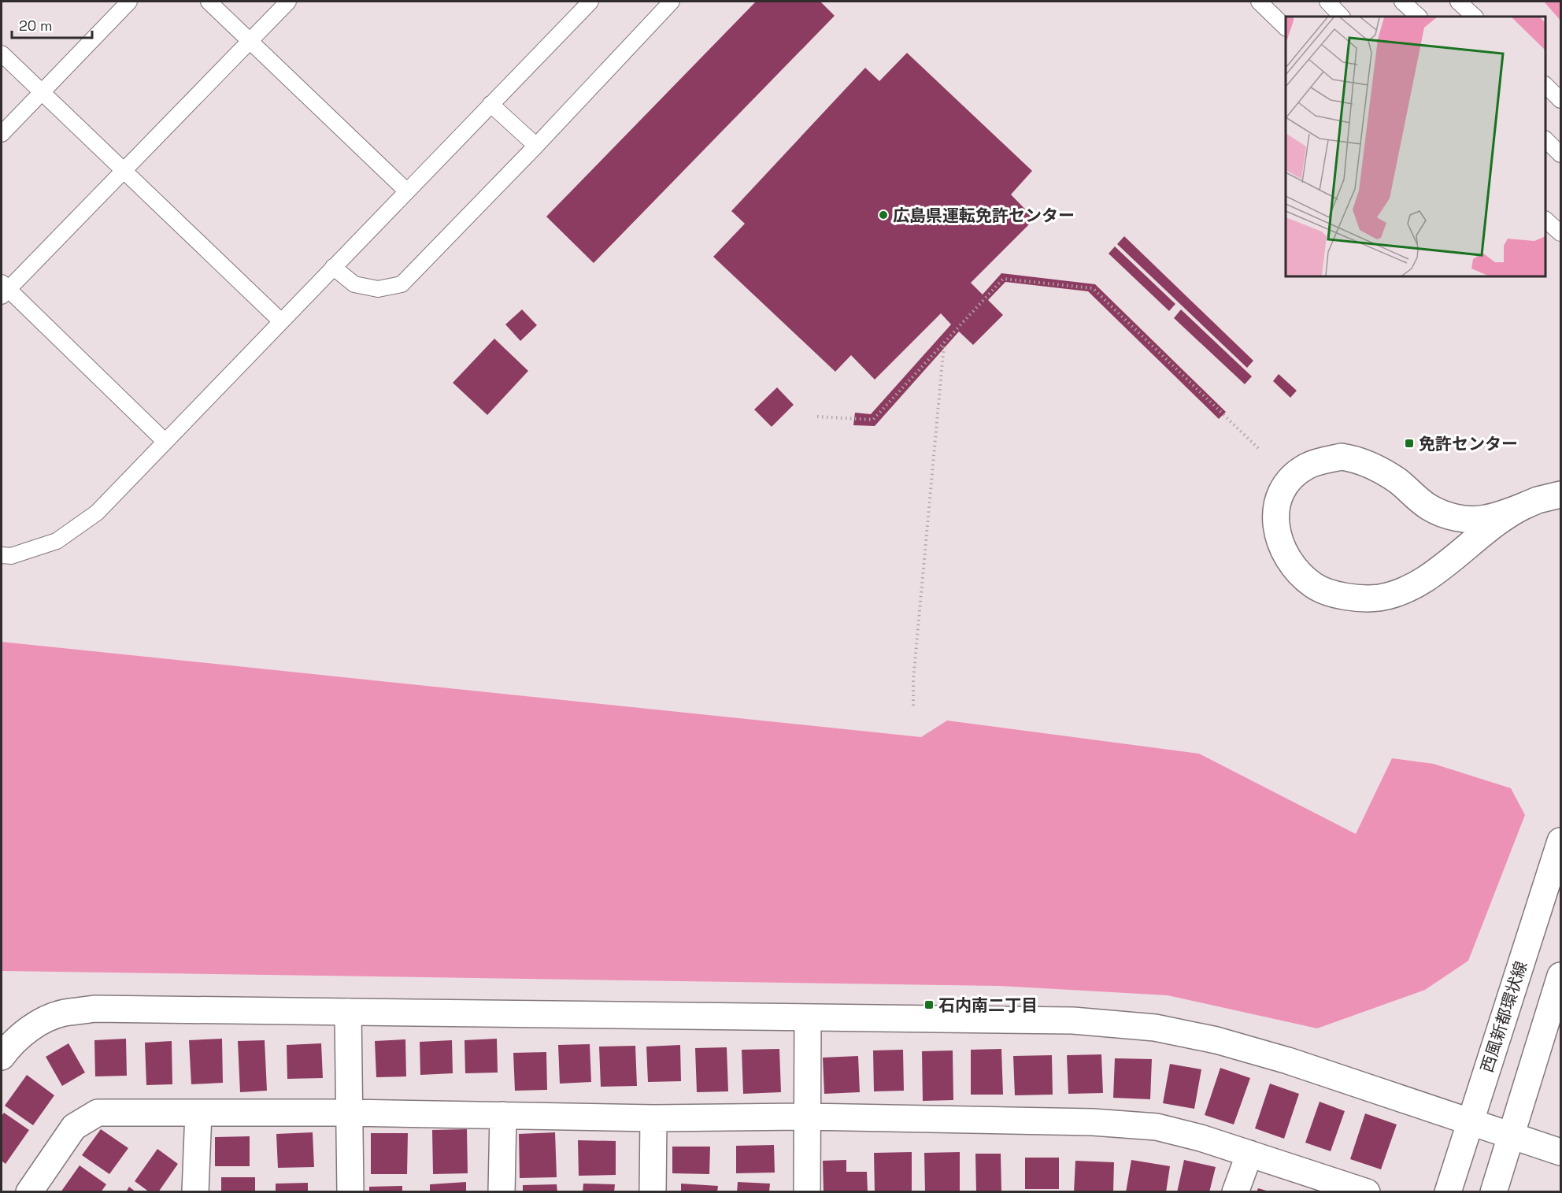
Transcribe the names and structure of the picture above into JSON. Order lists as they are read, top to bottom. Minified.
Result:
{"streets":{"street":["西風新都環状線"]},"places":{"other":["広島県運転免許センター"],"transit":["免許センター","石内南二丁目"]},"scale_bar":"20 m"}
